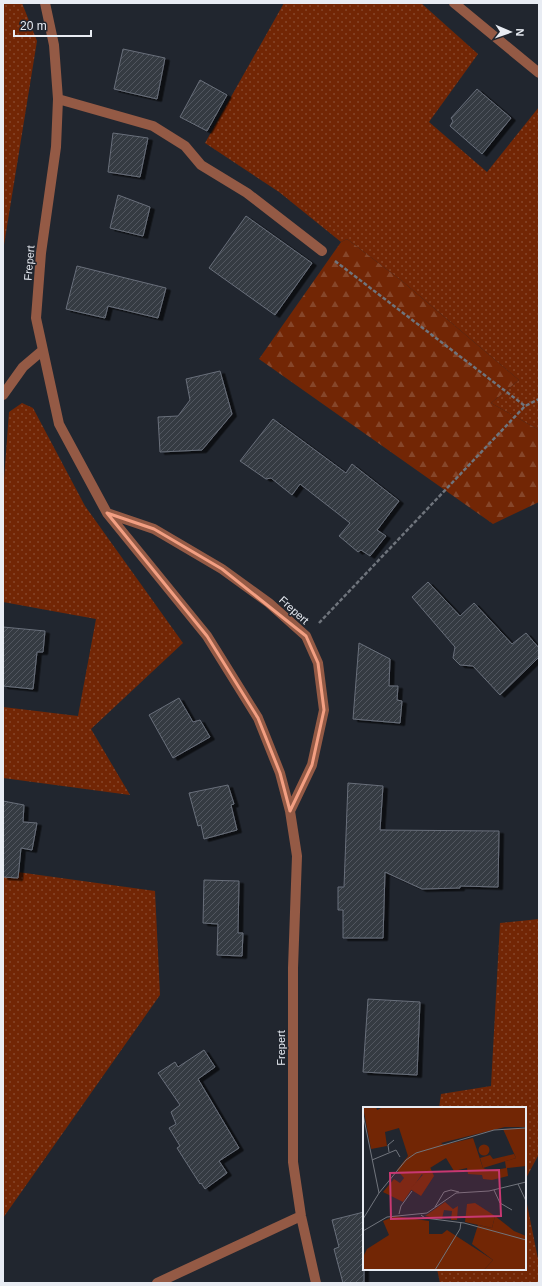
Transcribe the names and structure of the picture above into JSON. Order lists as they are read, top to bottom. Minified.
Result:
{"streets":{"street":["Frepert"]},"scale_bar":"20 m","north":"right"}
